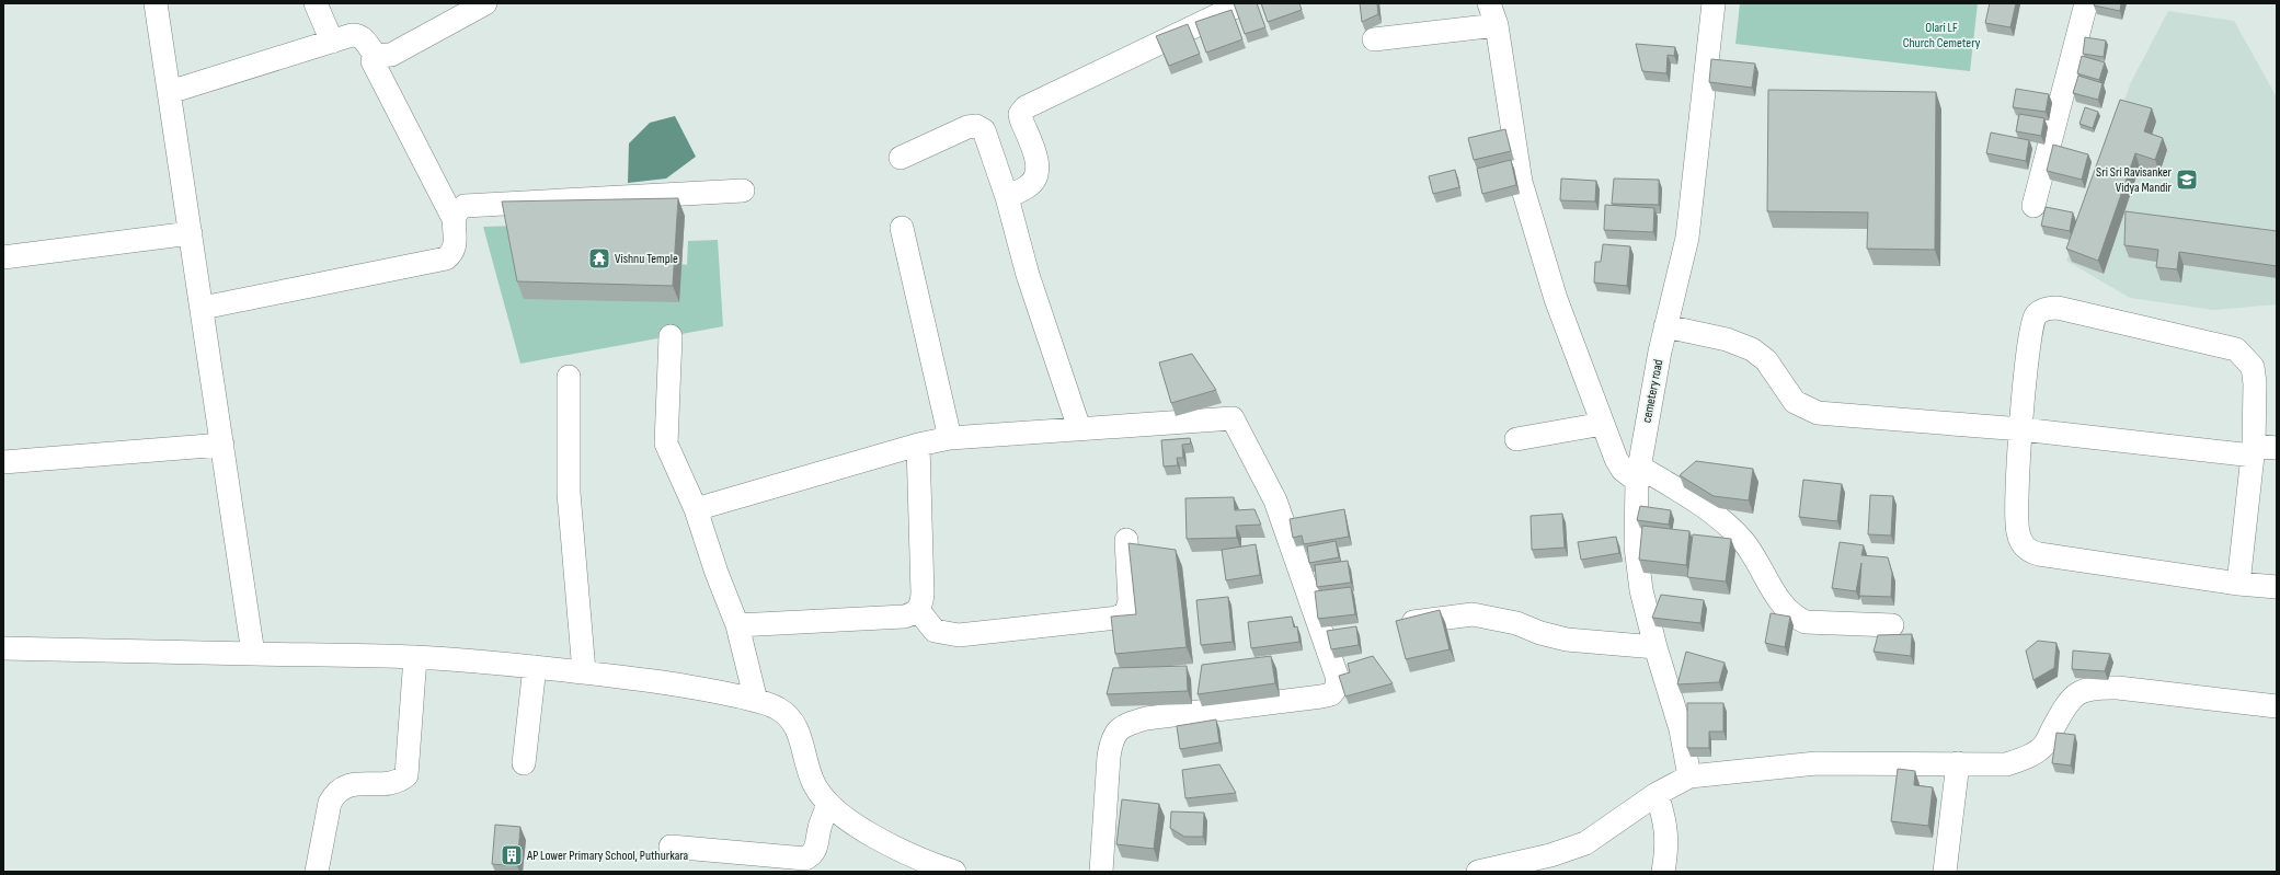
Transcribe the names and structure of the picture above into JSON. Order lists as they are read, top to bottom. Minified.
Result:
{"streets":{"street":["cemetery road"]},"parks":["Olari LF Church Cemetery"],"places":{"school or university":["Sri Sri Ravisanker Vidya Mandir"],"temple":["Vishnu Temple"],"building":["AP Lower Primary School, Puthurkara"]}}
